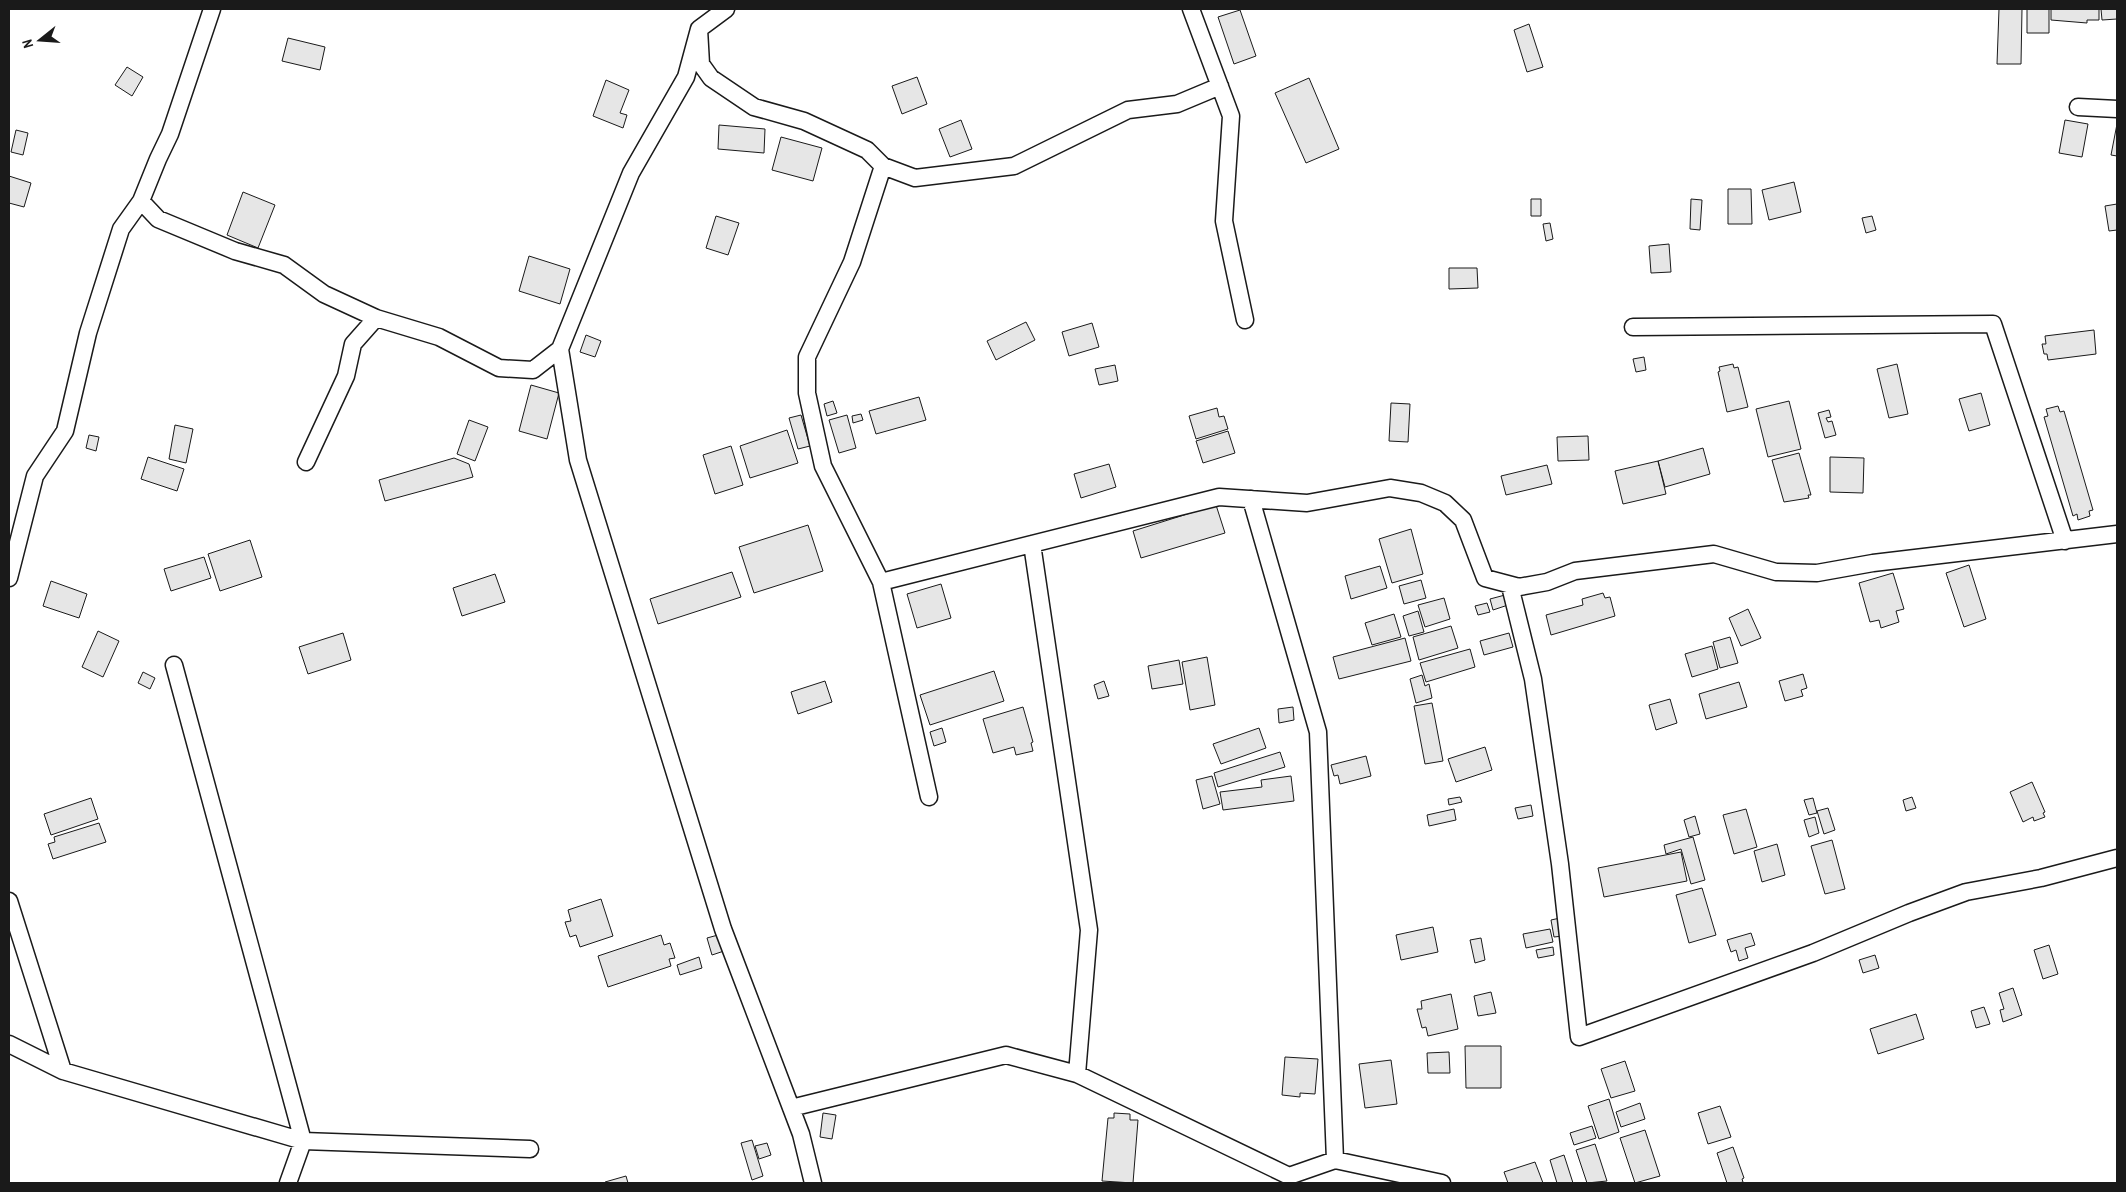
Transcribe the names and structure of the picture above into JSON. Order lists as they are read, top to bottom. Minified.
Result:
{"north":"left"}
